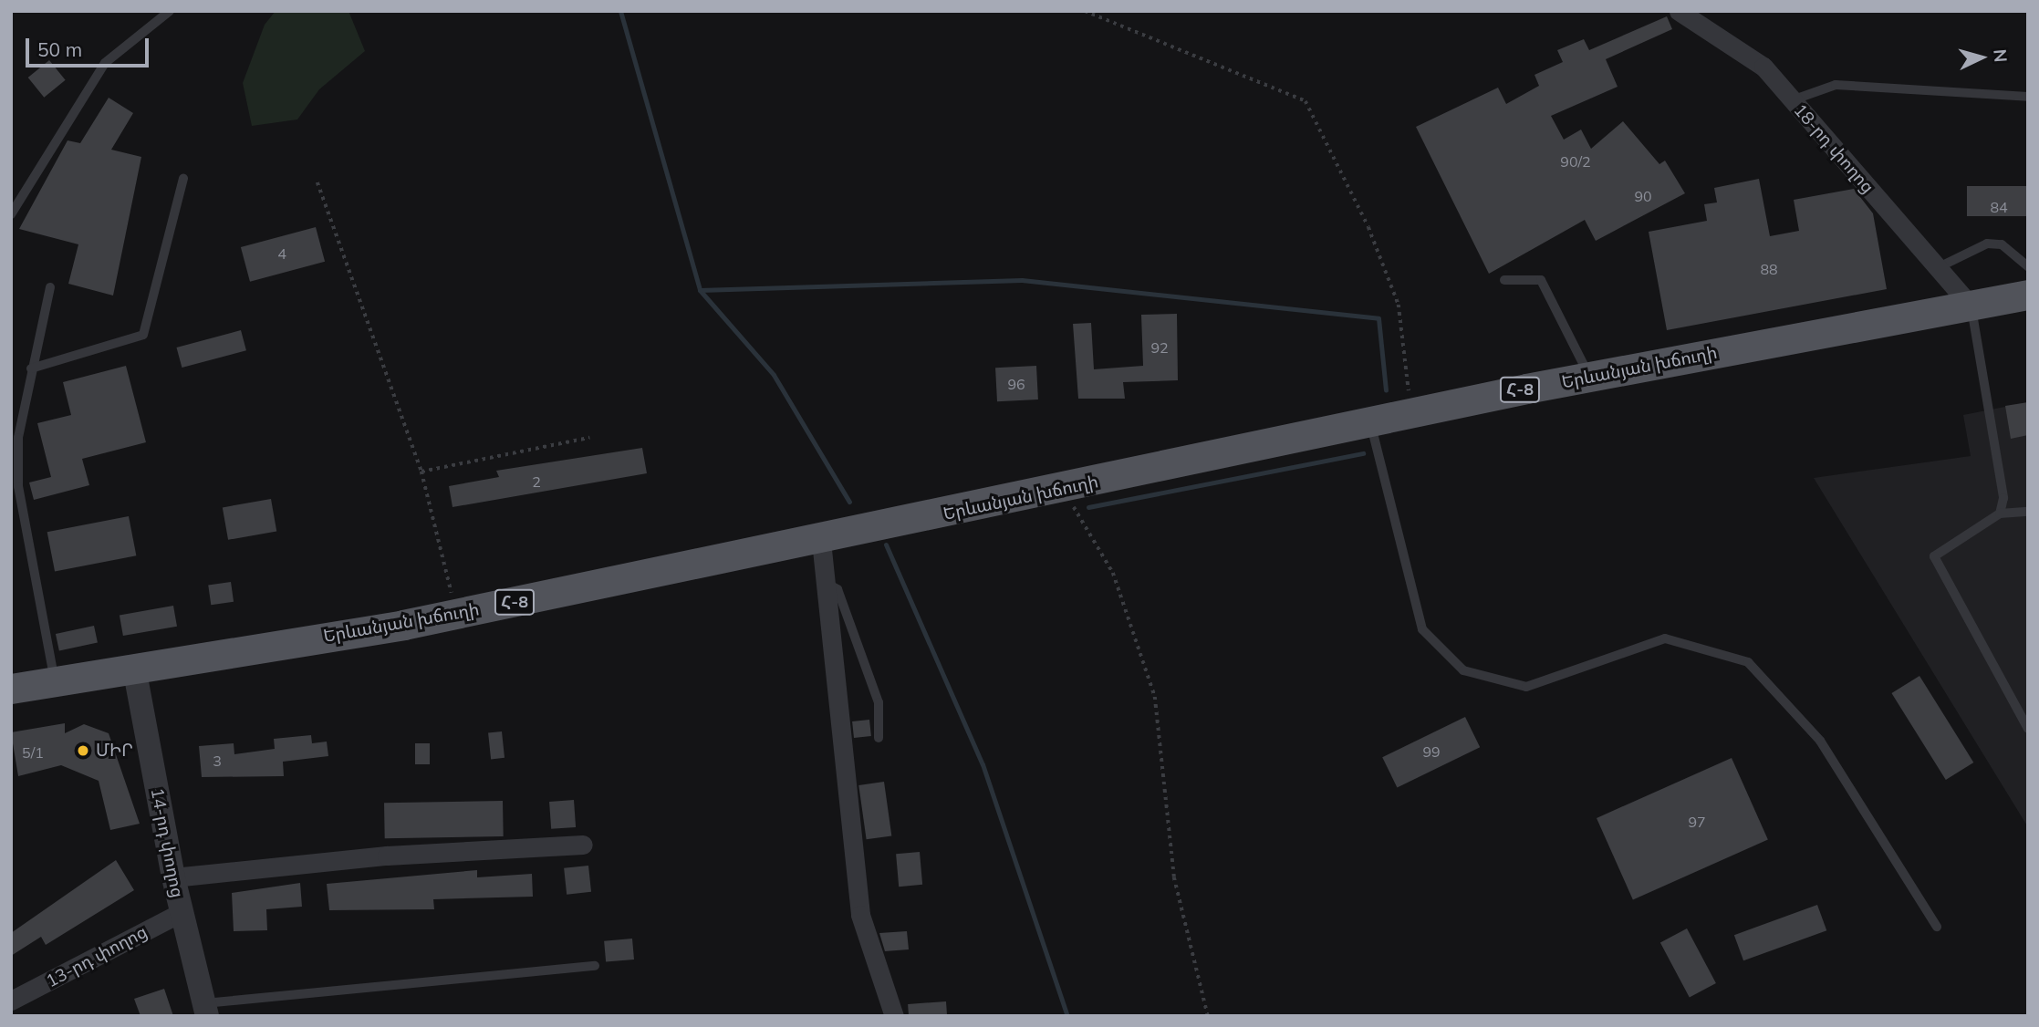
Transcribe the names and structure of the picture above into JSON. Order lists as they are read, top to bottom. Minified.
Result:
{"streets":{"main road":["Երևանյան խճուղի","Հ-8"],"street":["18-րդ փողոց","14-րդ փողոց","13-րդ փողոց"]},"crossings":[["18-րդ փողոց","Երևանյան խճուղի"],["Երևանյան խճուղի","14-րդ փողոց"],["14-րդ փողոց","13-րդ փողոց"]],"places":["ՄԻՐ"],"house_numbers":["90/2","90","84","4","88","92","96","2","99","5/1","3","97"],"scale_bar":"50 m","north":"right"}
